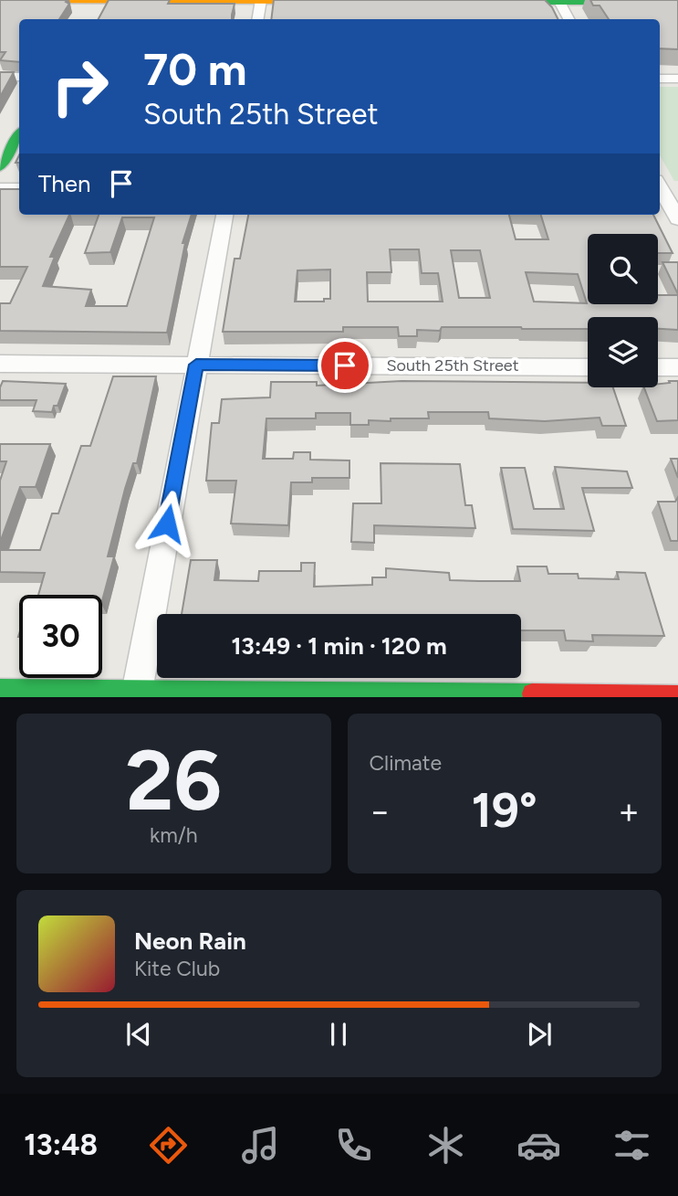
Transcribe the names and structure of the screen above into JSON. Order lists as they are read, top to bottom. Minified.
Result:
{"streets":{"street":["South 25th Street"]},"page":{"turn":["70 m","South 25th Street"],"then":"Then","limit":"30","trip":"13:49 · 1 min · 120 m","tile":[["26","km/h"],"Climate"],"heat":["−","19°","+"],"song":["Neon Rain","Kite Club"],"tabs":"13:48"}}
